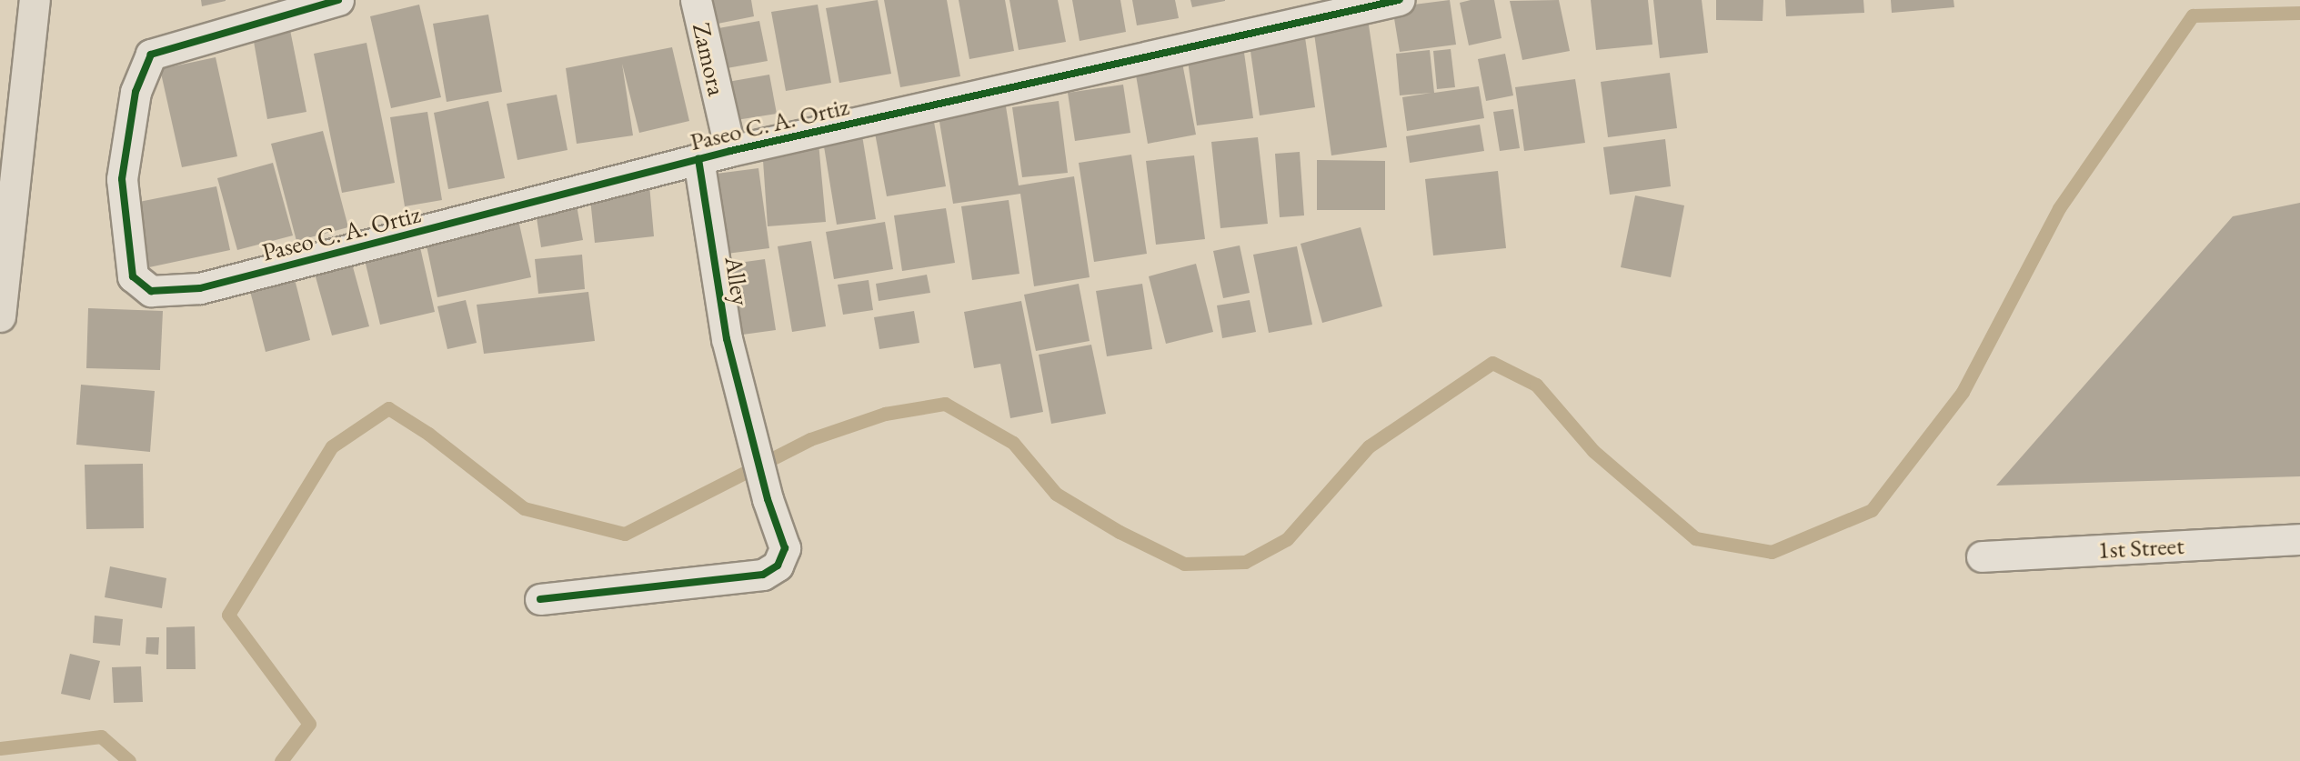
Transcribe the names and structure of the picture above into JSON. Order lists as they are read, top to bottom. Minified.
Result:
{"streets":{"street":["Zamora","Paseo C. A. Ortiz","Alley","1st Street"]},"crossings":[["Zamora","Paseo C. A. Ortiz"],["Paseo C. A. Ortiz","Alley"]]}
